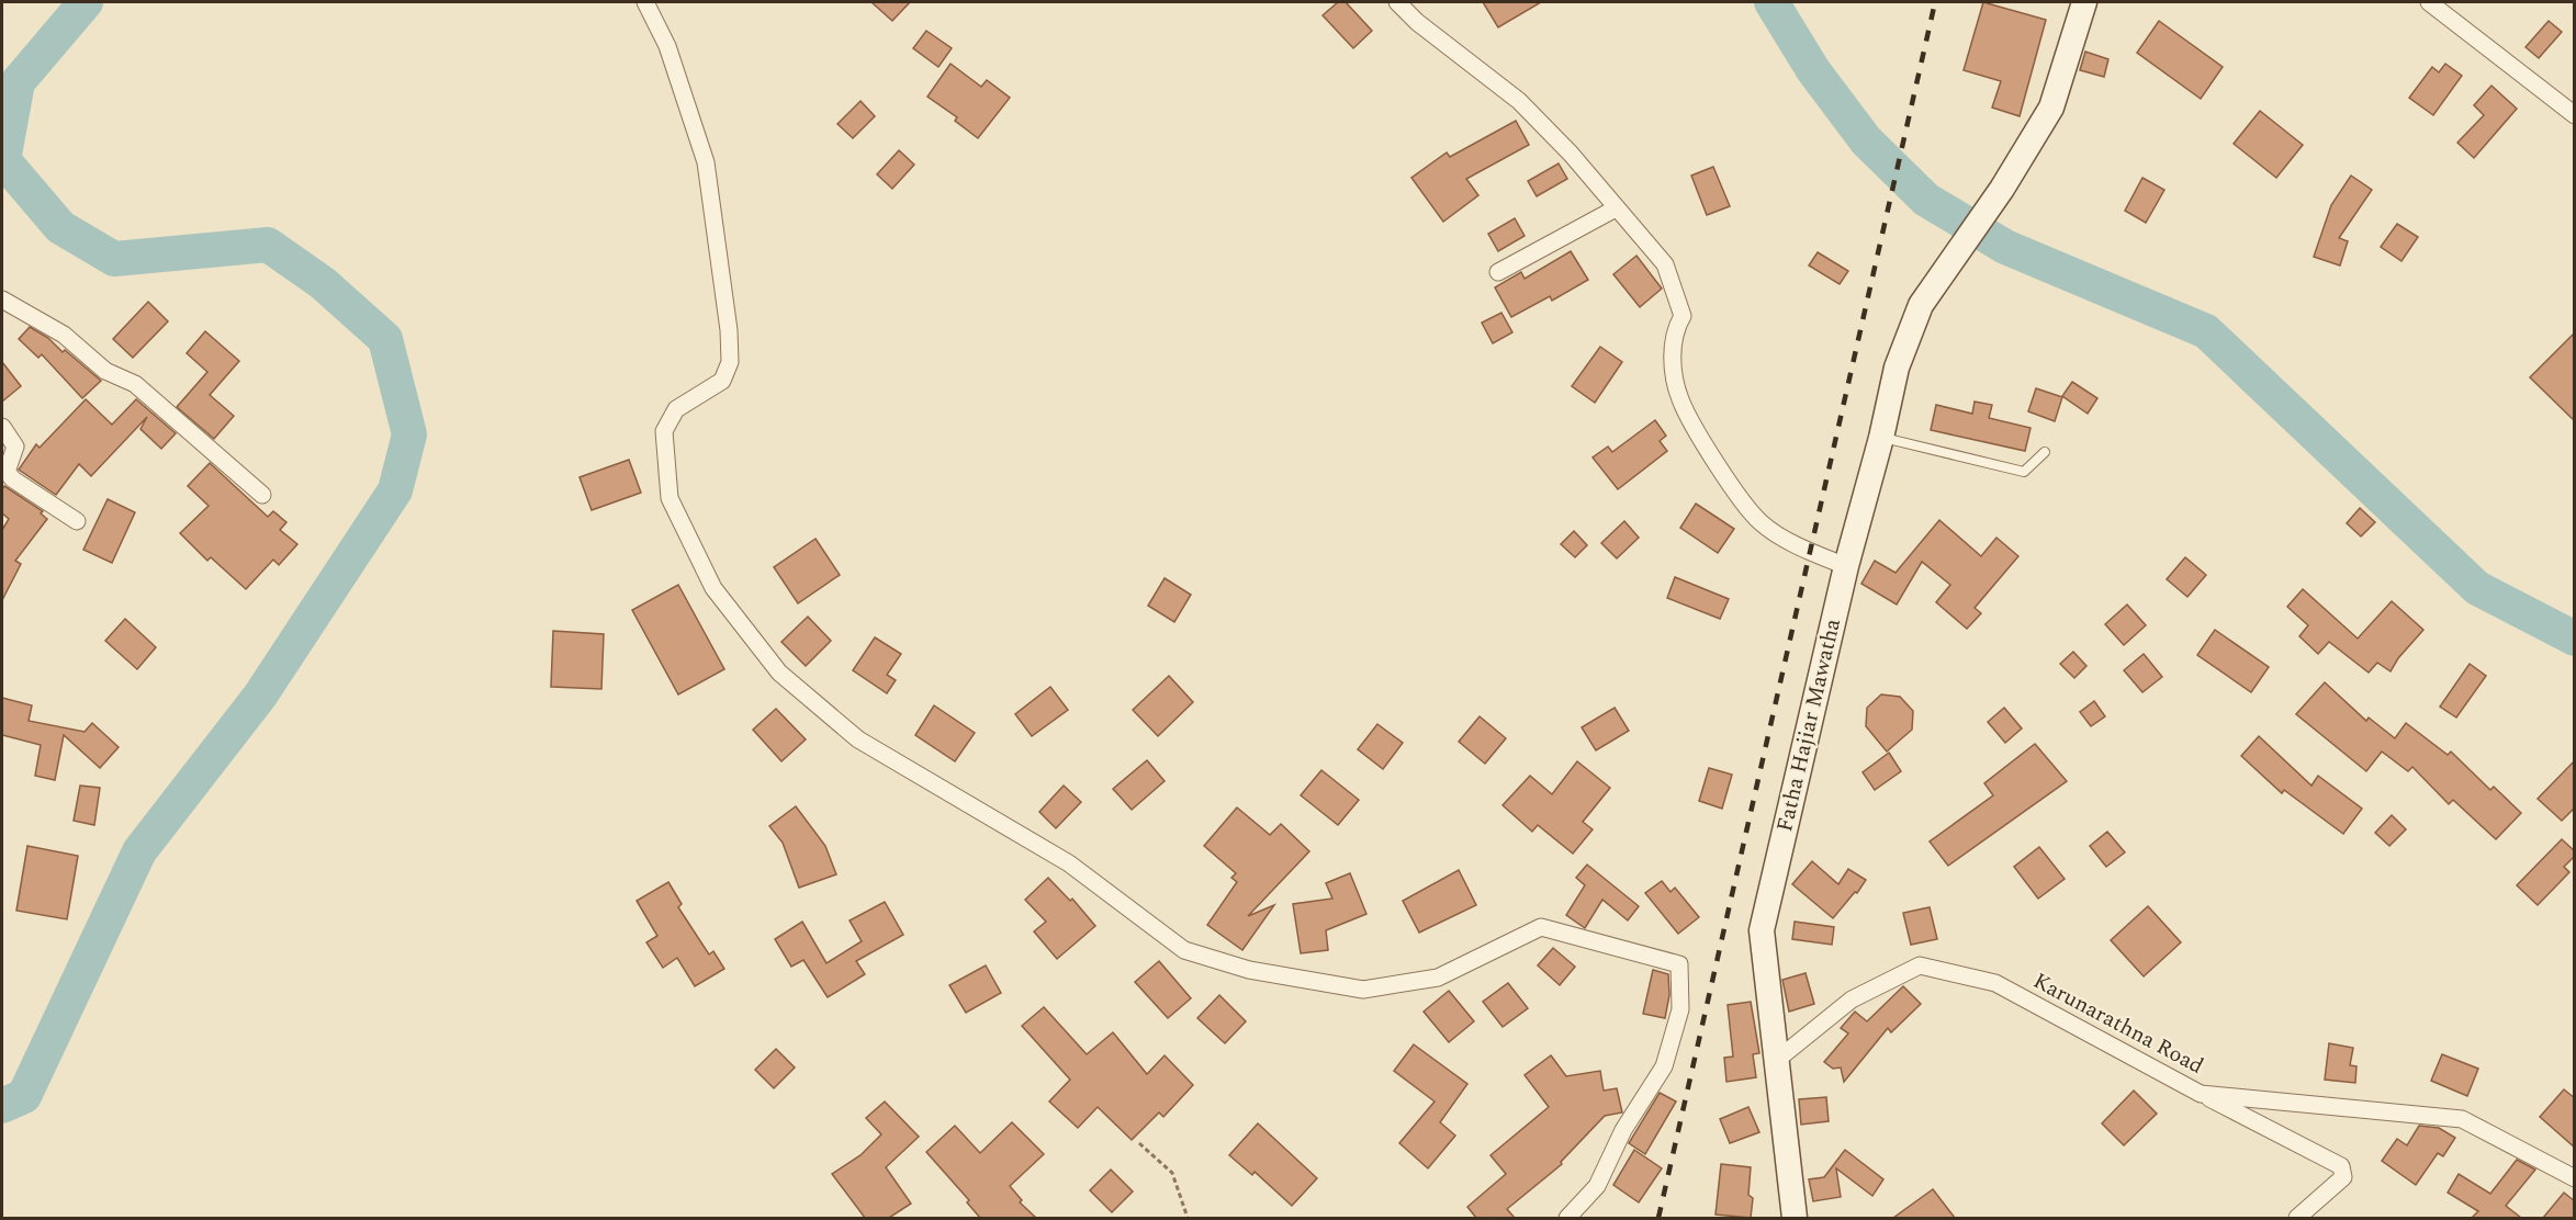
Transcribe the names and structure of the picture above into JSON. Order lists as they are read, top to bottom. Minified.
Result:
{"streets":{"street":["Fatha Hajiar Mawatha","Karunarathna Road"]},"crossings":[["Fatha Hajiar Mawatha","Karunarathna Road"]]}
